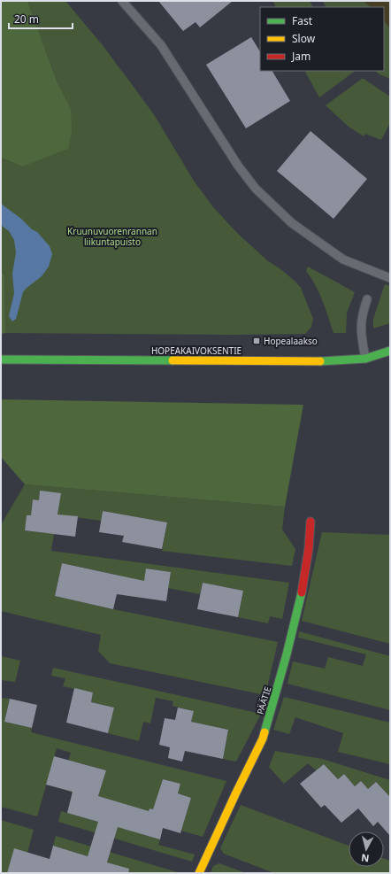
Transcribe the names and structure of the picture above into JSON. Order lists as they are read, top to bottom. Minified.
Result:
{"streets":{"street":["HOPEAKAIVOKSENTIE","PÄÄTIE"]},"parks":["Kruunuvuorenrannan liikuntapuisto"],"places":{"transit":["Hopealaakso"]},"legend":["Fast","Slow","Jam"],"scale_bar":"20 m","north":"bottom"}
